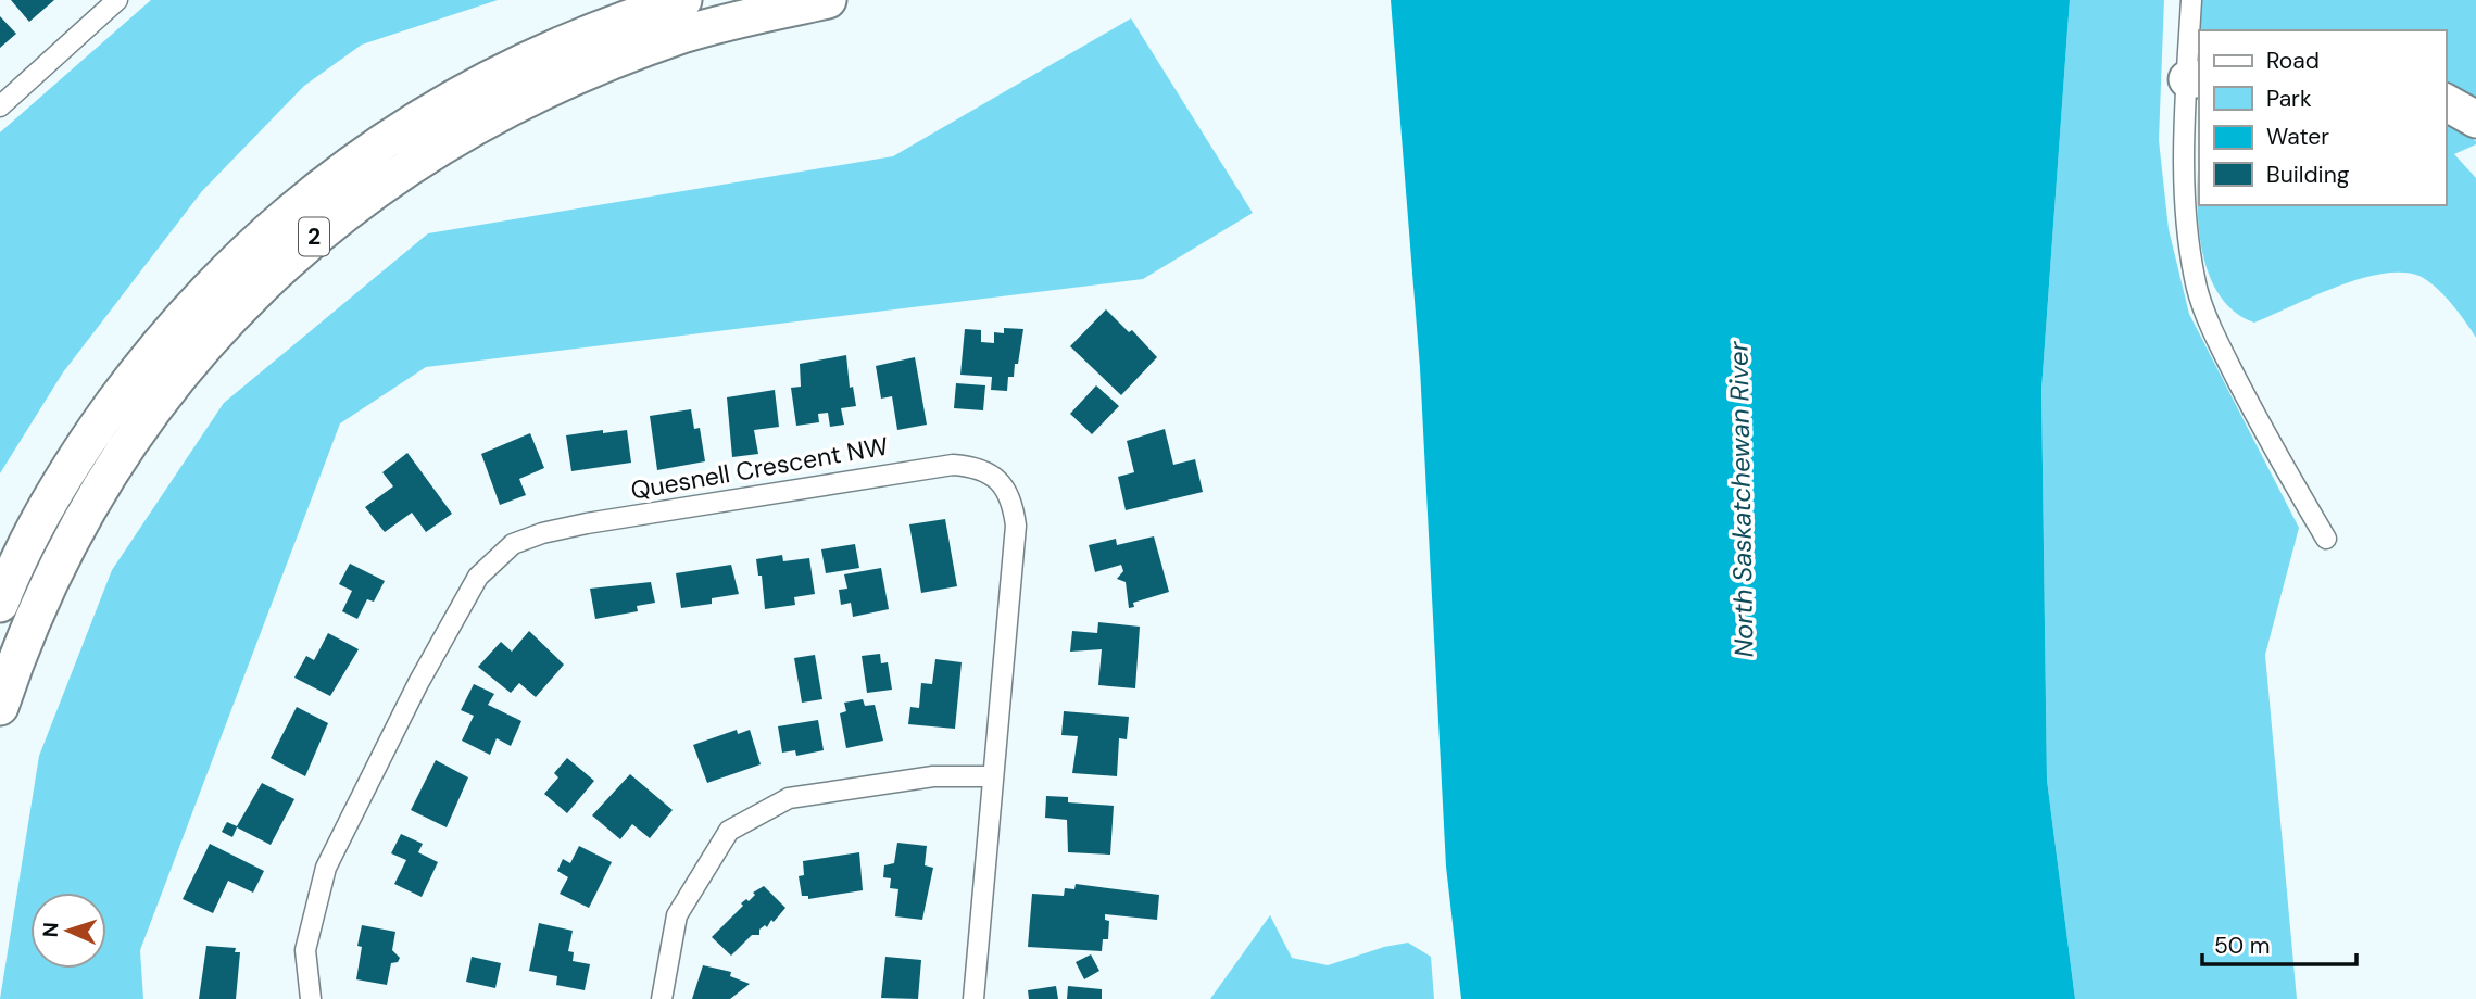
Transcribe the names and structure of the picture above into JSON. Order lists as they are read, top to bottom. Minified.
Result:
{"streets":{"highway":["2"],"street":["Quesnell Crescent NW"]},"water":["North Saskatchewan River"],"legend":["Road","Park","Water","Building"],"scale_bar":"50 m","north":"left"}
